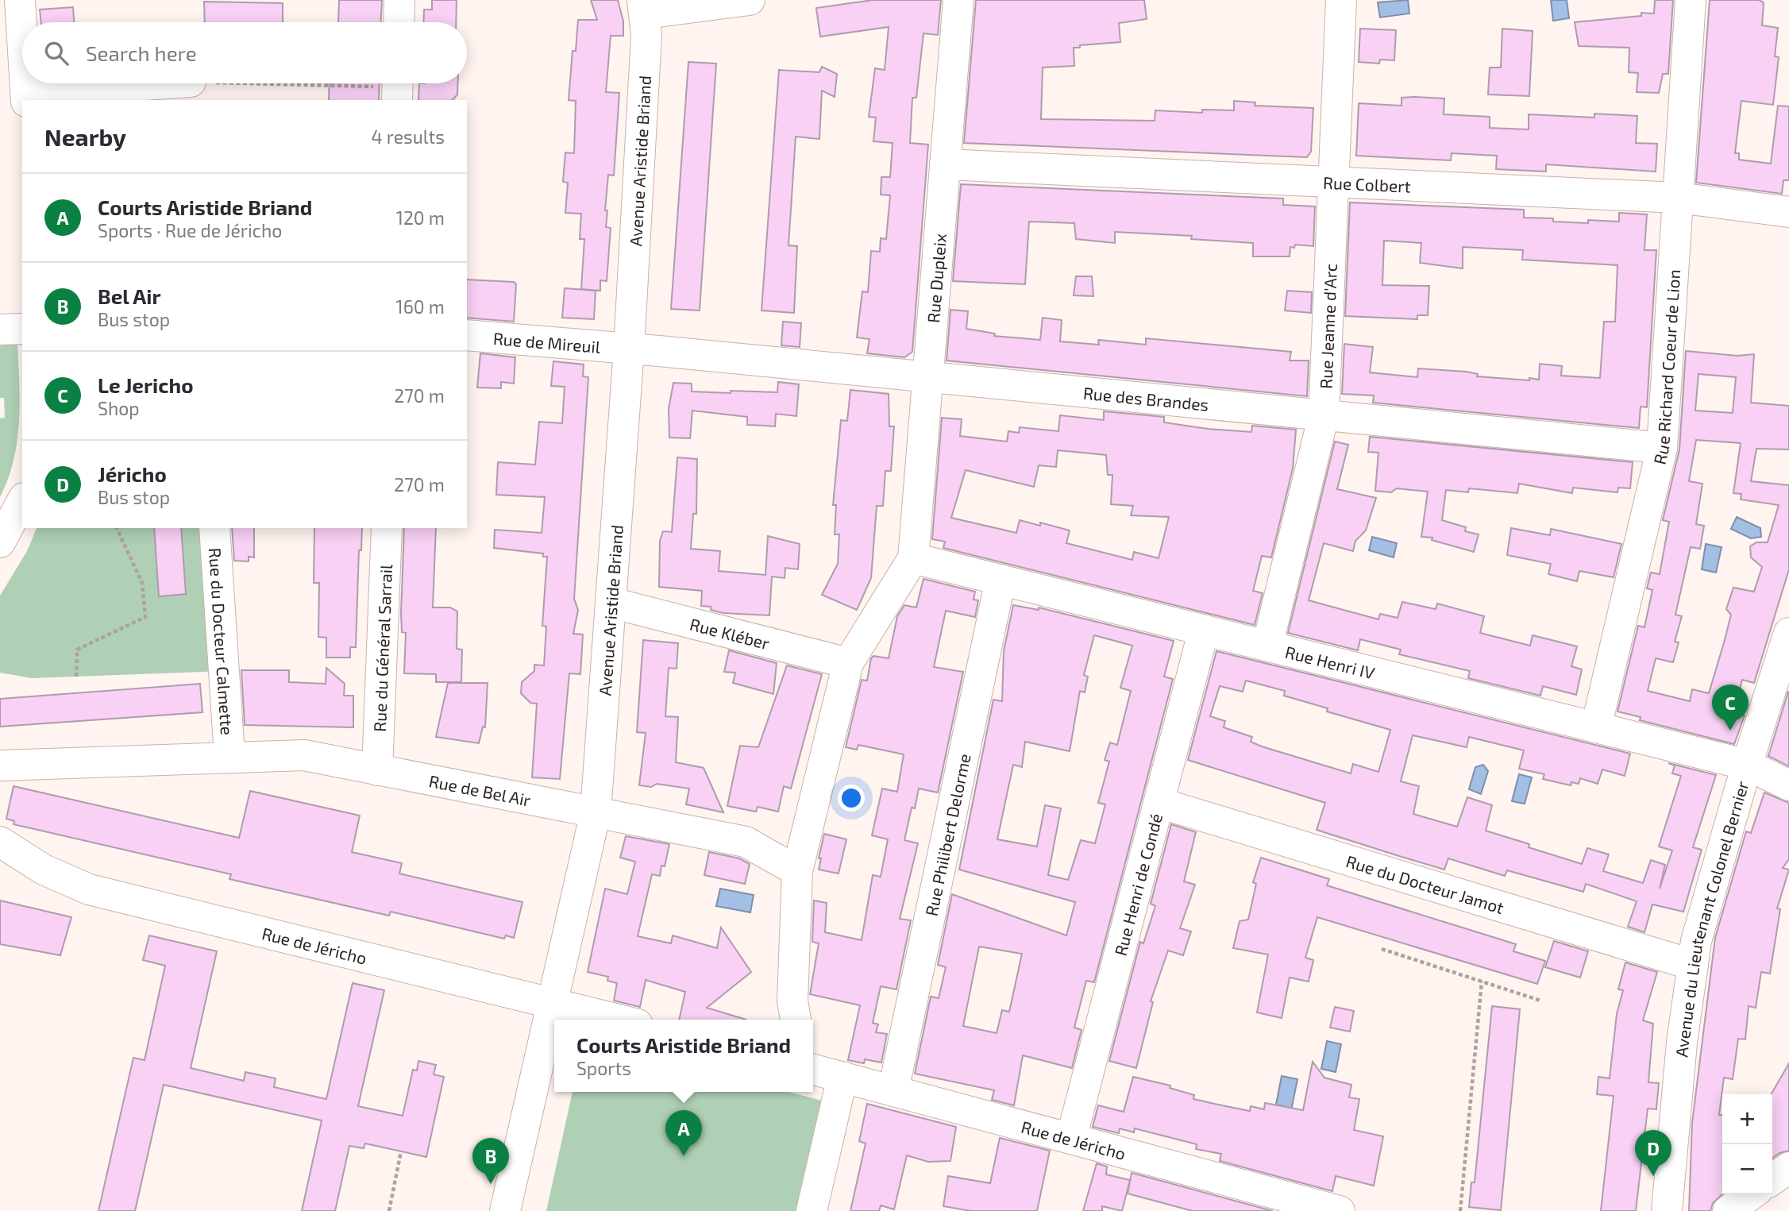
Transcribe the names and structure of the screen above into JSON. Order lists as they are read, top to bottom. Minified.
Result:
{"streets":{"street":["Avenue Aristide Briand","Rue Colbert","Rue Dupleix","Rue Jeanne d'Arc","Rue de Mireuil","Rue Richard Coeur de Lion","Rue des Brandes","Rue Kléber","Rue du Docteur Calmette","Rue du Général Sarrail","Rue Henri IV","Rue de Bel Air","Rue Philibert Delorme","Rue Henri de Condé","Rue du Docteur Jamot","Avenue du Lieutenant Colonel Bernier","Rue de Jéricho"]},"crossings":[["Avenue Aristide Briand","Rue de Mireuil"],["Avenue Aristide Briand","Rue des Brandes"],["Avenue Aristide Briand","Rue Kléber"],["Avenue Aristide Briand","Rue de Bel Air"],["Avenue Aristide Briand","Rue de Jéricho"],["Rue Colbert","Rue Dupleix"],["Rue Colbert","Rue Jeanne d'Arc"],["Rue Colbert","Rue Richard Coeur de Lion"],["Rue Dupleix","Rue des Brandes"],["Rue Dupleix","Rue Henri IV"],["Rue Jeanne d'Arc","Rue des Brandes"],["Rue Jeanne d'Arc","Rue Henri IV"],["Rue de Mireuil","Rue des Brandes"],["Rue Richard Coeur de Lion","Rue des Brandes"],["Rue Richard Coeur de Lion","Rue Henri IV"],["Rue du Docteur Calmette","Rue de Bel Air"],["Rue du Général Sarrail","Rue de Bel Air"],["Rue Henri IV","Rue Philibert Delorme"],["Rue Henri IV","Rue Henri de Condé"],["Rue Henri IV","Avenue du Lieutenant Colonel Bernier"],["Rue Philibert Delorme","Rue de Jéricho"],["Rue Henri de Condé","Rue du Docteur Jamot"],["Rue Henri de Condé","Rue de Jéricho"],["Rue du Docteur Jamot","Avenue du Lieutenant Colonel Bernier"]],"page":{"search":"Search here","heading":["Nearby","4 results"],"list":[{"mark":"A","name":"Courts Aristide Briand","note":"Sports · Rue de Jéricho","value":"120 m"},{"mark":"B","name":"Bel Air","note":"Bus stop","value":"160 m"},{"mark":"C","name":"Le Jericho","note":"Shop","value":"270 m"},{"mark":"D","name":"Jéricho","note":"Bus stop","value":"270 m"}],"pins":["C","A","D","B"],"popup":["Courts Aristide Briand","Sports"],"map_buttons":["+","−"]}}
